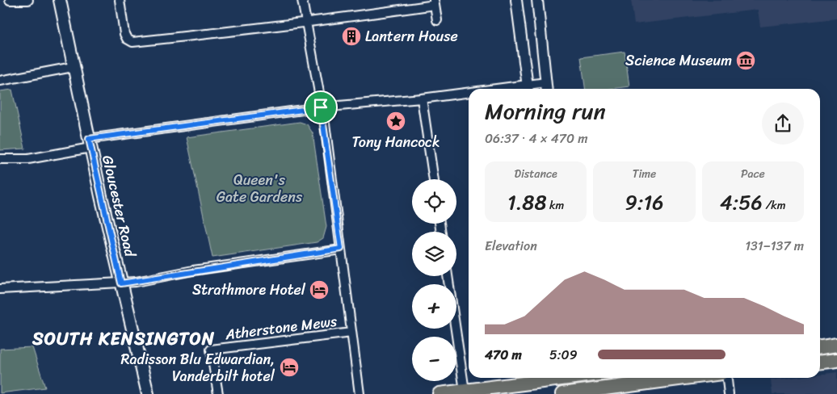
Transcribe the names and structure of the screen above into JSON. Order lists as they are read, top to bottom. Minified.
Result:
{"streets":{"main road":["Gloucester Road"],"street":["Atherstone Mews"]},"districts":["SOUTH KENSINGTON"],"parks":["Queen's Gate Gardens"],"places":{"building":["Lantern House"],"museum":["Science Museum"],"place":["Tony Hancock"],"hotel":["Strathmore Hotel","Radisson Blu Edwardian, Vanderbilt hotel"]},"page":{"heading":["Morning run","06:37 · 4 × 470 m"],"stats":[["Distance","1.88 km"],["Time","9:16"],["Pace","4:56 /km"]],"map_buttons":["+","−"],"chart":["Elevation","131–137 m"],"list":[{"name":"470 m","note":"5:09"}]}}
